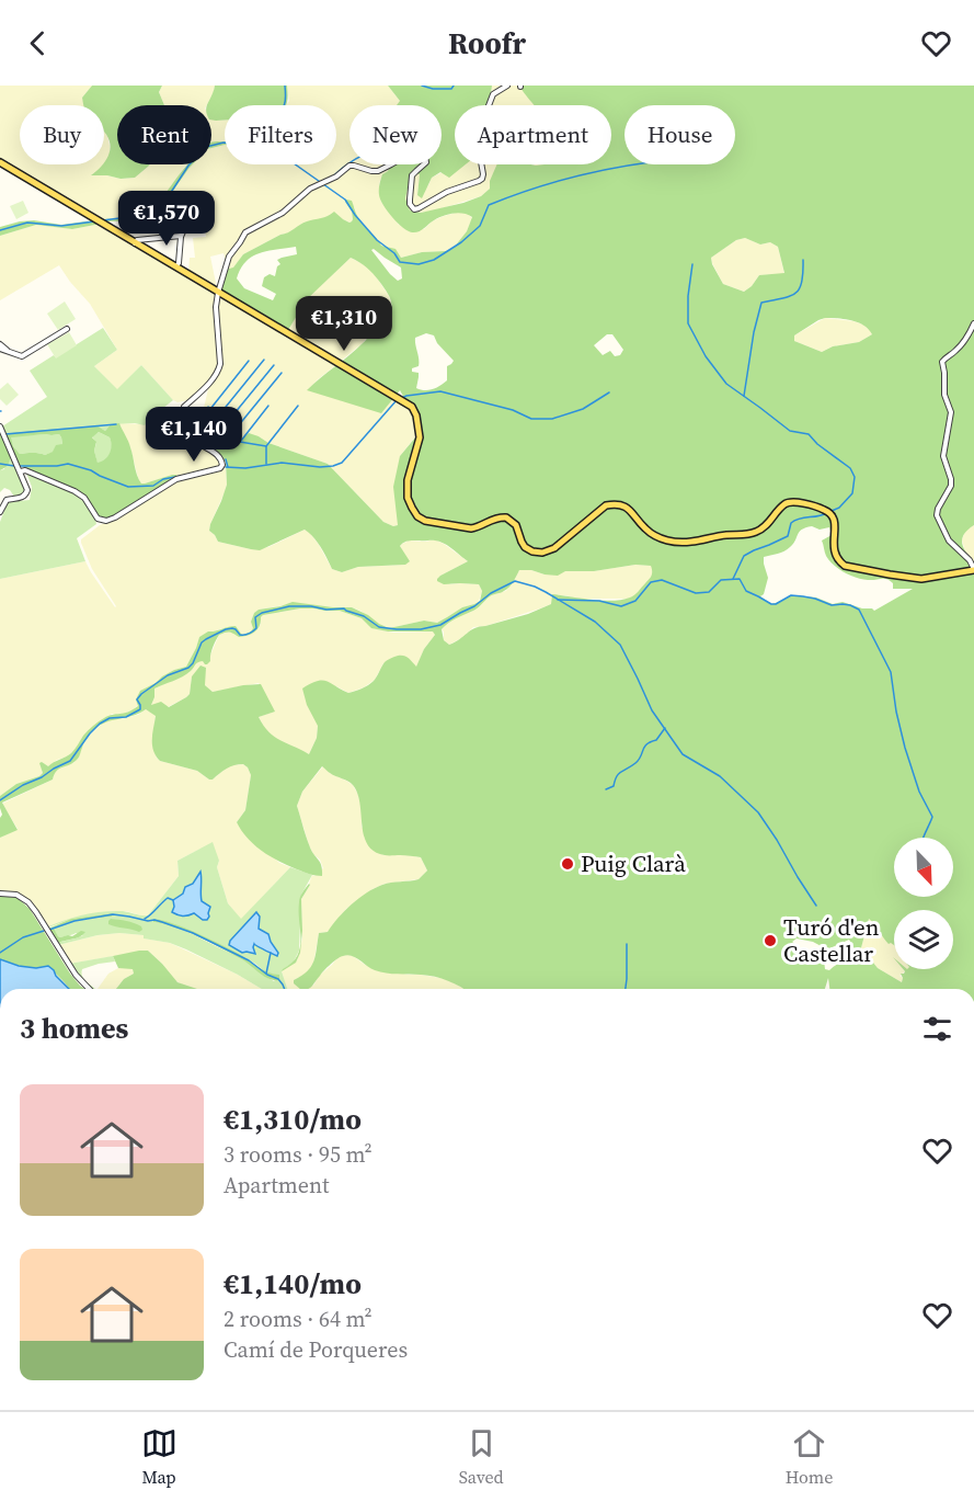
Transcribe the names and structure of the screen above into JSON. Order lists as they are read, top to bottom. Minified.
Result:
{"places":["Puig Clarà","Turó d'en Castellar"],"north":"bottom right","page":{"header":"Roofr","chip":["Buy","Rent","Filters","New","Apartment","House"],"price":["€1,570","€1,310","€1,140"],"heading":"3 homes","list":[{"name":"€1,310/mo","note":"3 rooms · 95 m² · Apartment"},{"name":"€1,140/mo","note":"2 rooms · 64 m² · Camí de Porqueres"}],"tabs":["Map","Saved","Home"]}}
